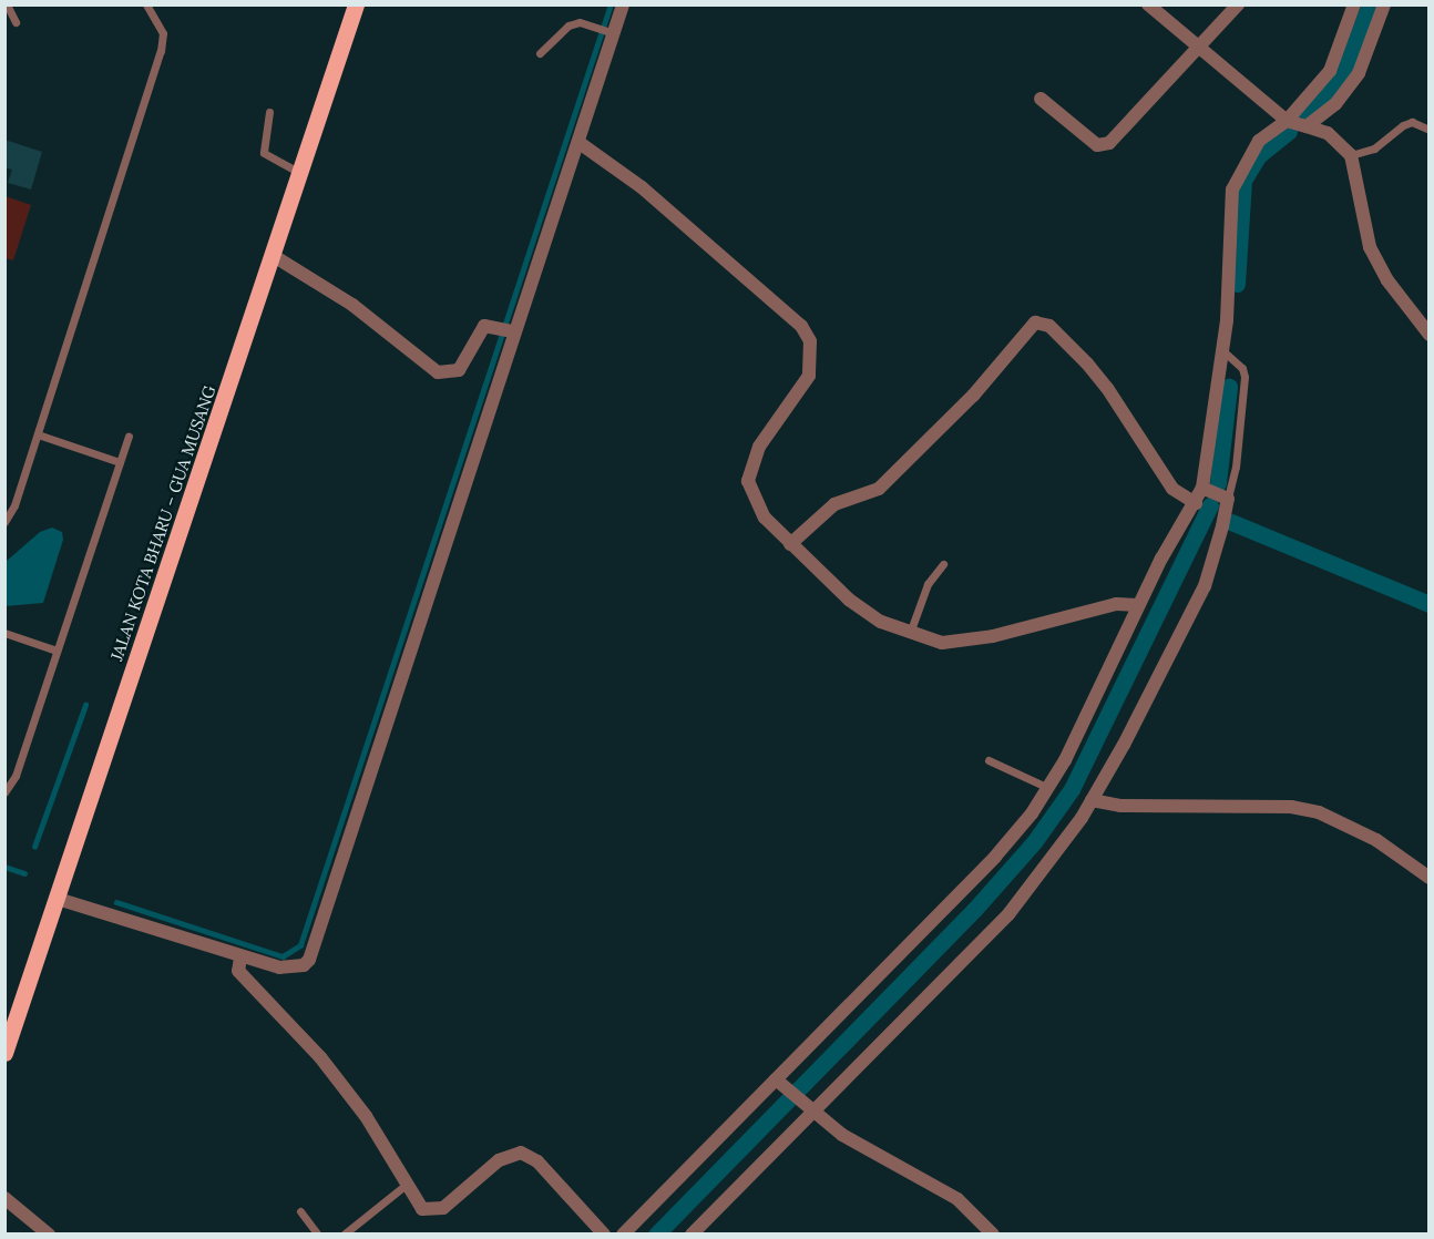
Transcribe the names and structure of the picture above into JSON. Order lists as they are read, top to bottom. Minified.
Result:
{"streets":{"main road":["JALAN KOTA BHARU – GUA MUSANG"]}}
